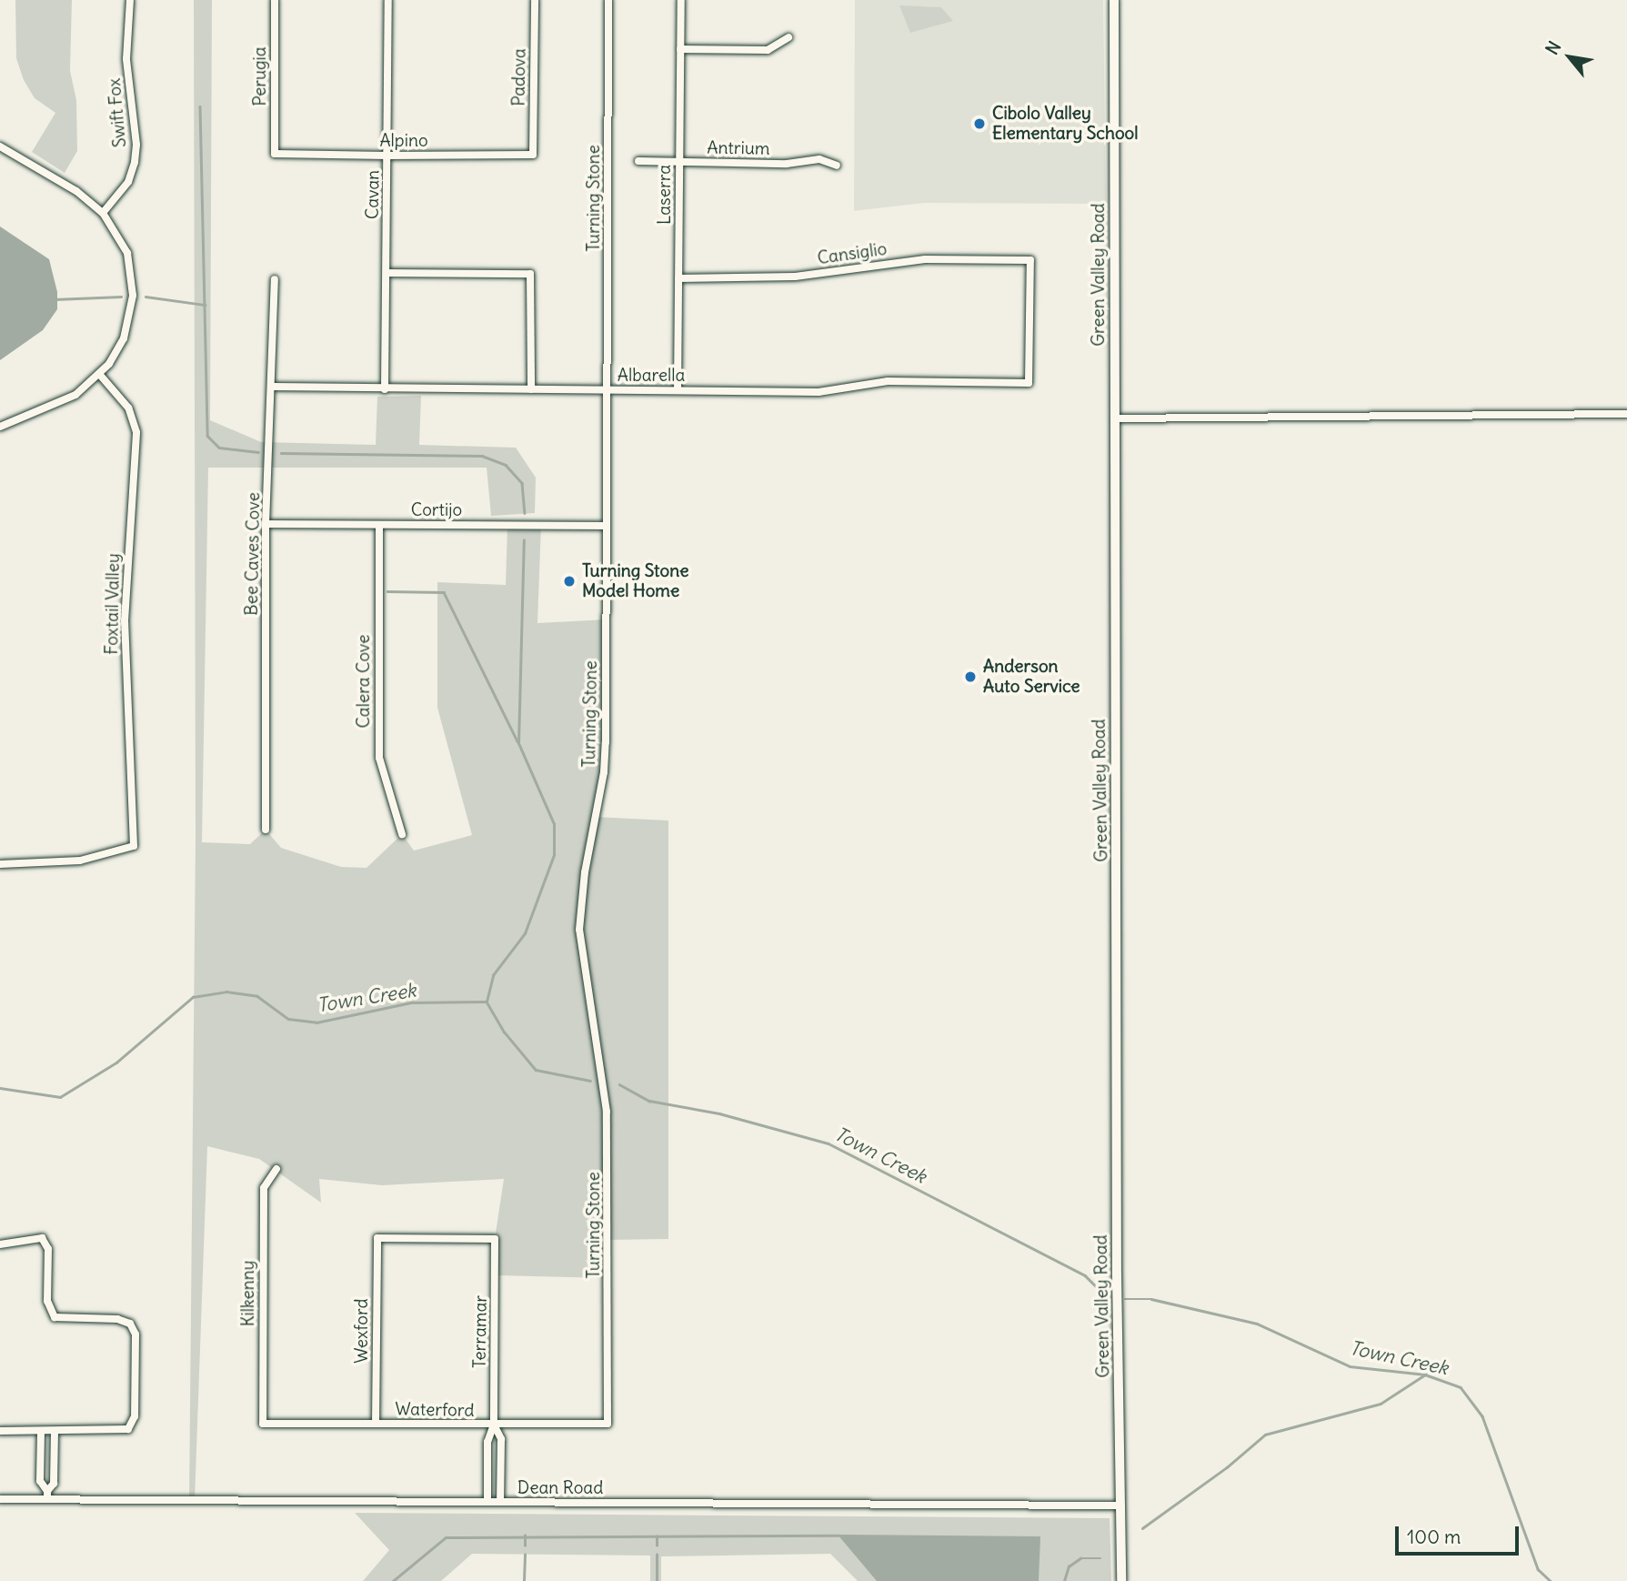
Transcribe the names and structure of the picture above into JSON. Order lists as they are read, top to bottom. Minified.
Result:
{"streets":{"street":["Perugia","Padova","Swift Fox","Alpino","Antrium","Cavan","Laserra","Turning Stone","Cansiglio","Green Valley Road","Albarella","Cortijo","Bee Caves Cove","Foxtail Valley","Calera Cove","Kilkenny","Wexford","Terramar","Waterford","Dean Road"]},"crossings":[["Perugia","Alpino"],["Padova","Alpino"],["Alpino","Cavan"],["Antrium","Laserra"],["Cavan","Albarella"],["Laserra","Cansiglio"],["Laserra","Albarella"],["Turning Stone","Albarella"],["Turning Stone","Cortijo"],["Turning Stone","Waterford"],["Cansiglio","Albarella"],["Green Valley Road","Dean Road"],["Albarella","Bee Caves Cove"],["Cortijo","Bee Caves Cove"],["Cortijo","Calera Cove"],["Kilkenny","Waterford"],["Wexford","Terramar"],["Wexford","Waterford"],["Terramar","Waterford"],["Terramar","Dean Road"]],"water":["Town Creek"],"places":["Cibolo Valley Elementary School","Turning Stone Model Home","Anderson Auto Service"],"scale_bar":"100 m","north":"top left"}
